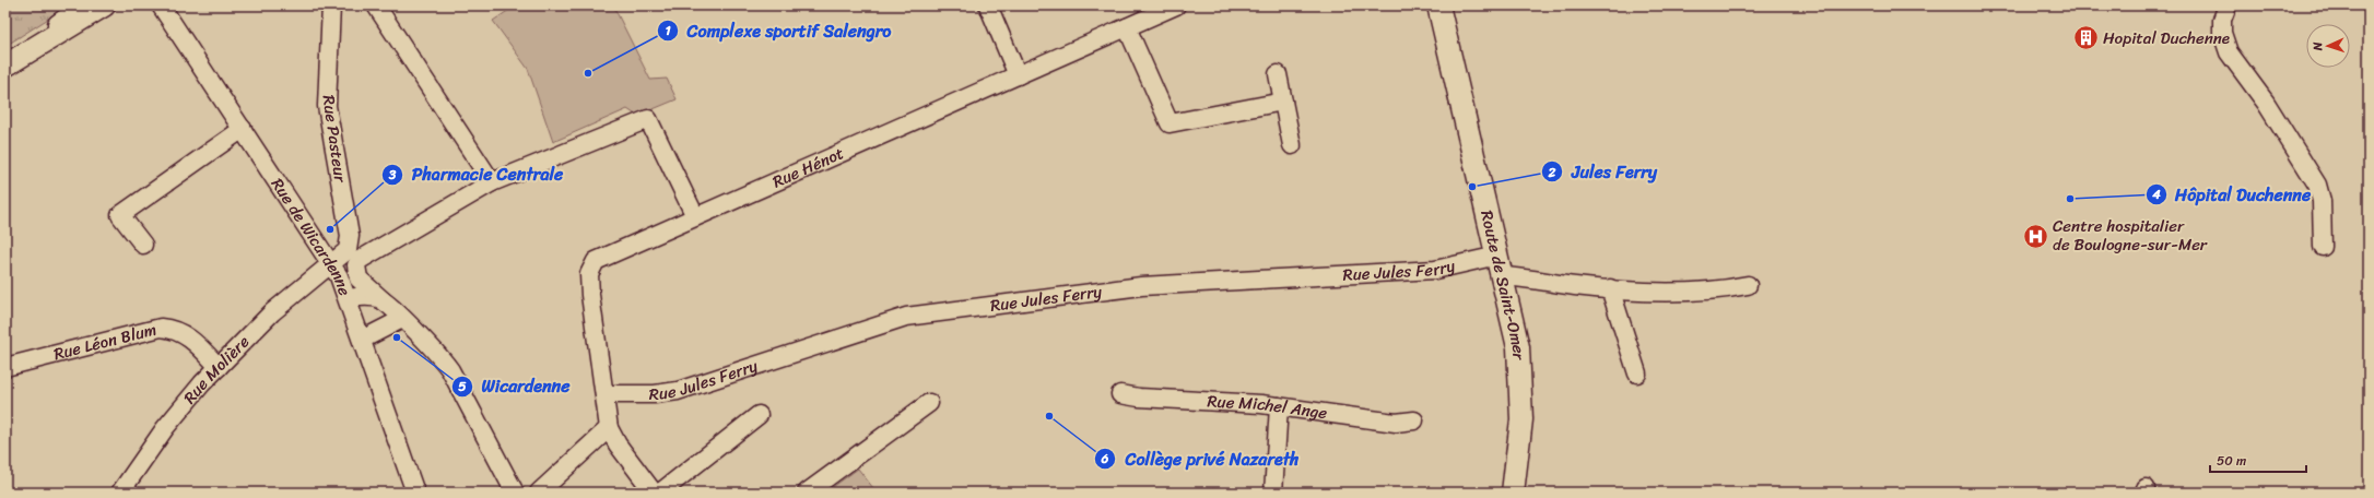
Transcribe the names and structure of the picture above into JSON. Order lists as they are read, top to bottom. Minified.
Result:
{"streets":{"main road":["Route de Saint-Omer"],"street":["Rue Pasteur","Rue Hénot","Rue de Wicardenne","Rue Jules Ferry","Rue Léon Blum","Rue Molière","Rue Michel Ange"]},"crossings":[["Rue Pasteur","Rue de Wicardenne"],["Rue Pasteur","Rue Molière"],["Rue Hénot","Rue Jules Ferry"],["Rue de Wicardenne","Rue Molière"],["Rue Jules Ferry","Route de Saint-Omer"],["Rue Léon Blum","Rue Molière"]],"places":{"building":["Hopital Duchenne"],"other":["Complexe sportif Salengro","Jules Ferry","Hôpital Duchenne","Pharmacie Centrale","Wicardenne","Collège privé Nazareth"],"hospital":["Centre hospitalier de Boulogne-sur-Mer"]},"scale_bar":"50 m","north":"left"}
